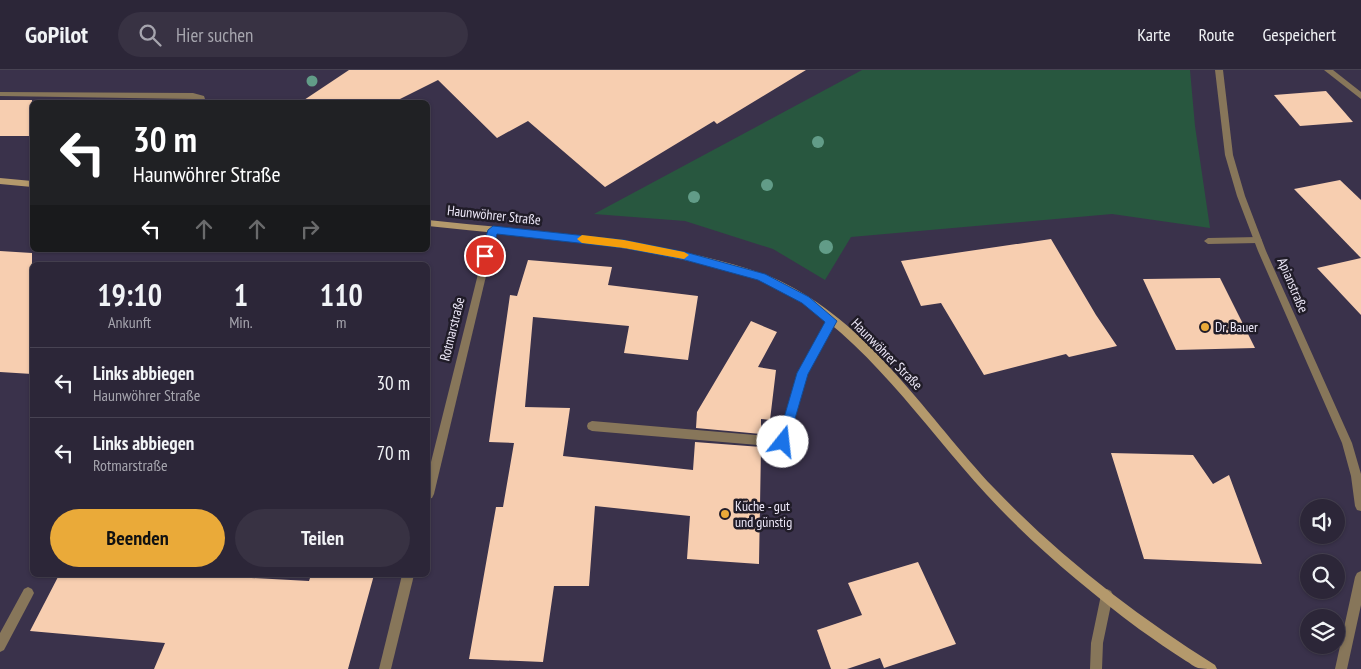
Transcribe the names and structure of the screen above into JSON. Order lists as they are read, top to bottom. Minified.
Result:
{"streets":{"street":["Haunwöhrer Straße","Apianstraße","Rotmarstraße"]},"crossings":[["Haunwöhrer Straße","Rotmarstraße"]],"places":["Dr. Bauer","Küche - gut und günstig"],"page":{"header":"GoPilot","search":"Hier suchen","nav":["Karte","Route","Gespeichert"],"turn":["30 m","Haunwöhrer Straße"],"eta":["19:10","Ankunft","1","Min.","110","m"],"list":[{"name":"Links abbiegen","note":"Haunwöhrer Straße","value":"30 m"},{"name":"Links abbiegen","note":"Rotmarstraße","value":"70 m"}],"buttons":["Beenden","Teilen"]}}
